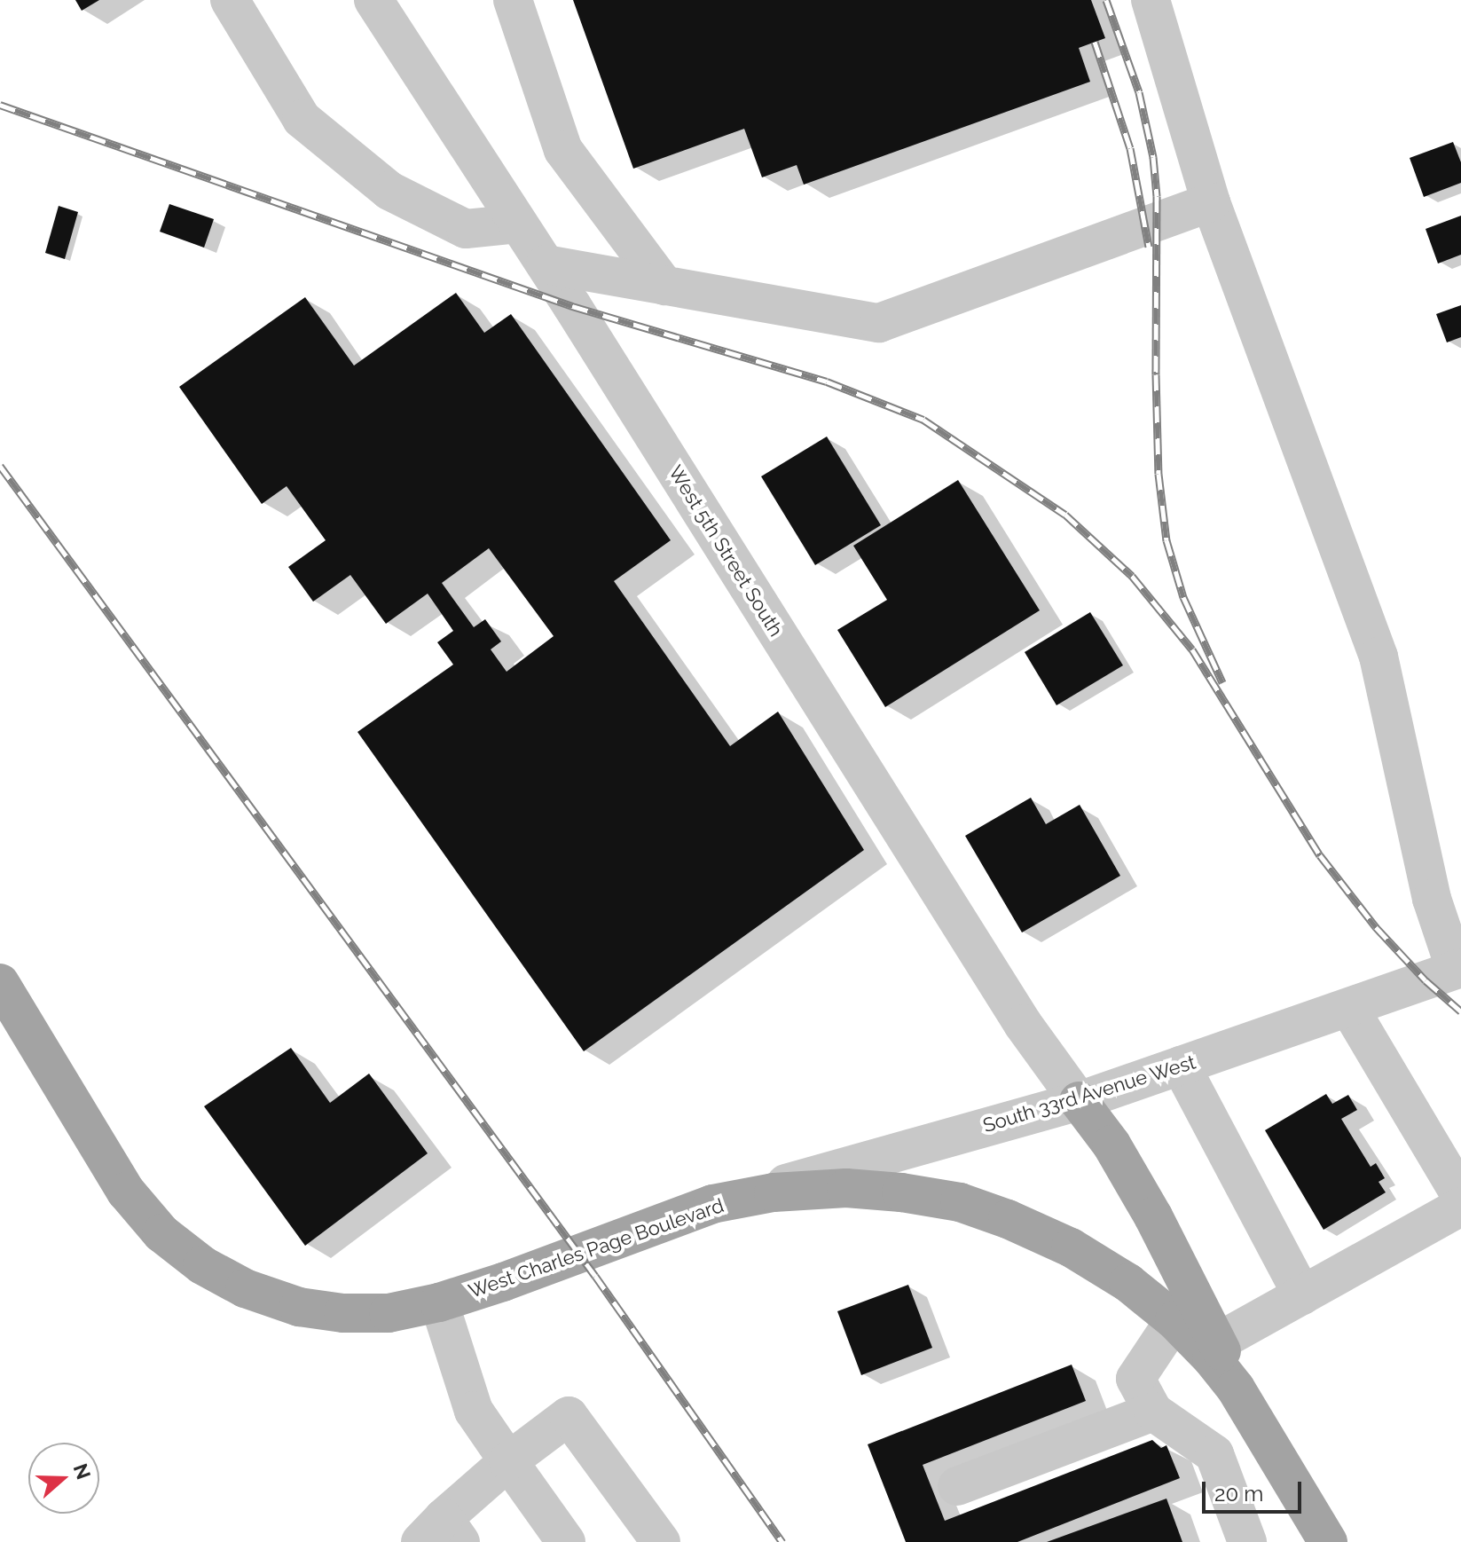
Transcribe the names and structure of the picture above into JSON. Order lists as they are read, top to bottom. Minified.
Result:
{"streets":{"main road":["West Charles Page Boulevard"],"street":["West 5th Street South","South 33rd Avenue West"]},"crossings":[["West 5th Street South","South 33rd Avenue West"],["South 33rd Avenue West","West Charles Page Boulevard"]],"scale_bar":"20 m","north":"right"}
